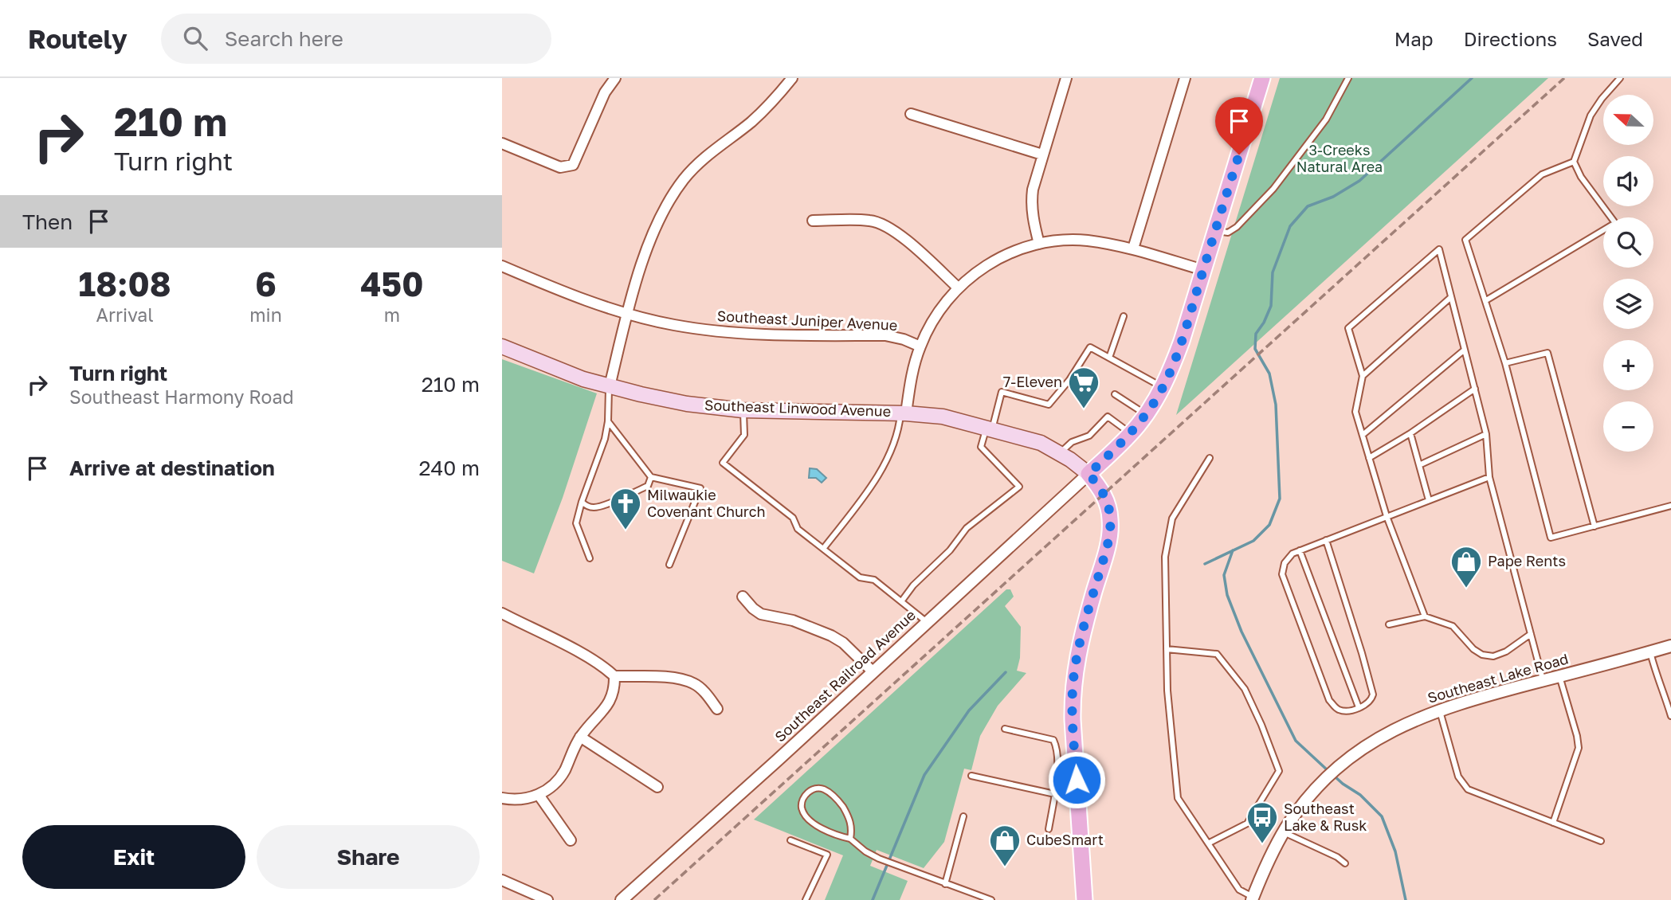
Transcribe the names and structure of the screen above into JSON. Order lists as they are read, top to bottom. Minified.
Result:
{"streets":{"main road":["Southeast Linwood Avenue"],"street":["Southeast Juniper Avenue","Southeast Railroad Avenue","Southeast Lake Road"]},"crossings":[["Southeast Linwood Avenue","Southeast Railroad Avenue"]],"parks":["3-Creeks Natural Area"],"places":{"supermarket":["7-Eleven"],"church":["Milwaukie Covenant Church"],"shop":["Pape Rents","CubeSmart"],"bus stop":["Southeast Lake & Rusk"]},"north":"left","page":{"header":"Routely","search":"Search here","nav":["Map","Directions","Saved"],"turn":["210 m","Turn right"],"map_buttons":["+","−"],"then":"Then","eta":["18:08","Arrival","6","min","450","m"],"list":[{"name":"Turn right","note":"Southeast Harmony Road","value":"210 m"},{"name":"Arrive at destination","value":"240 m"}],"buttons":["Exit","Share"]}}
